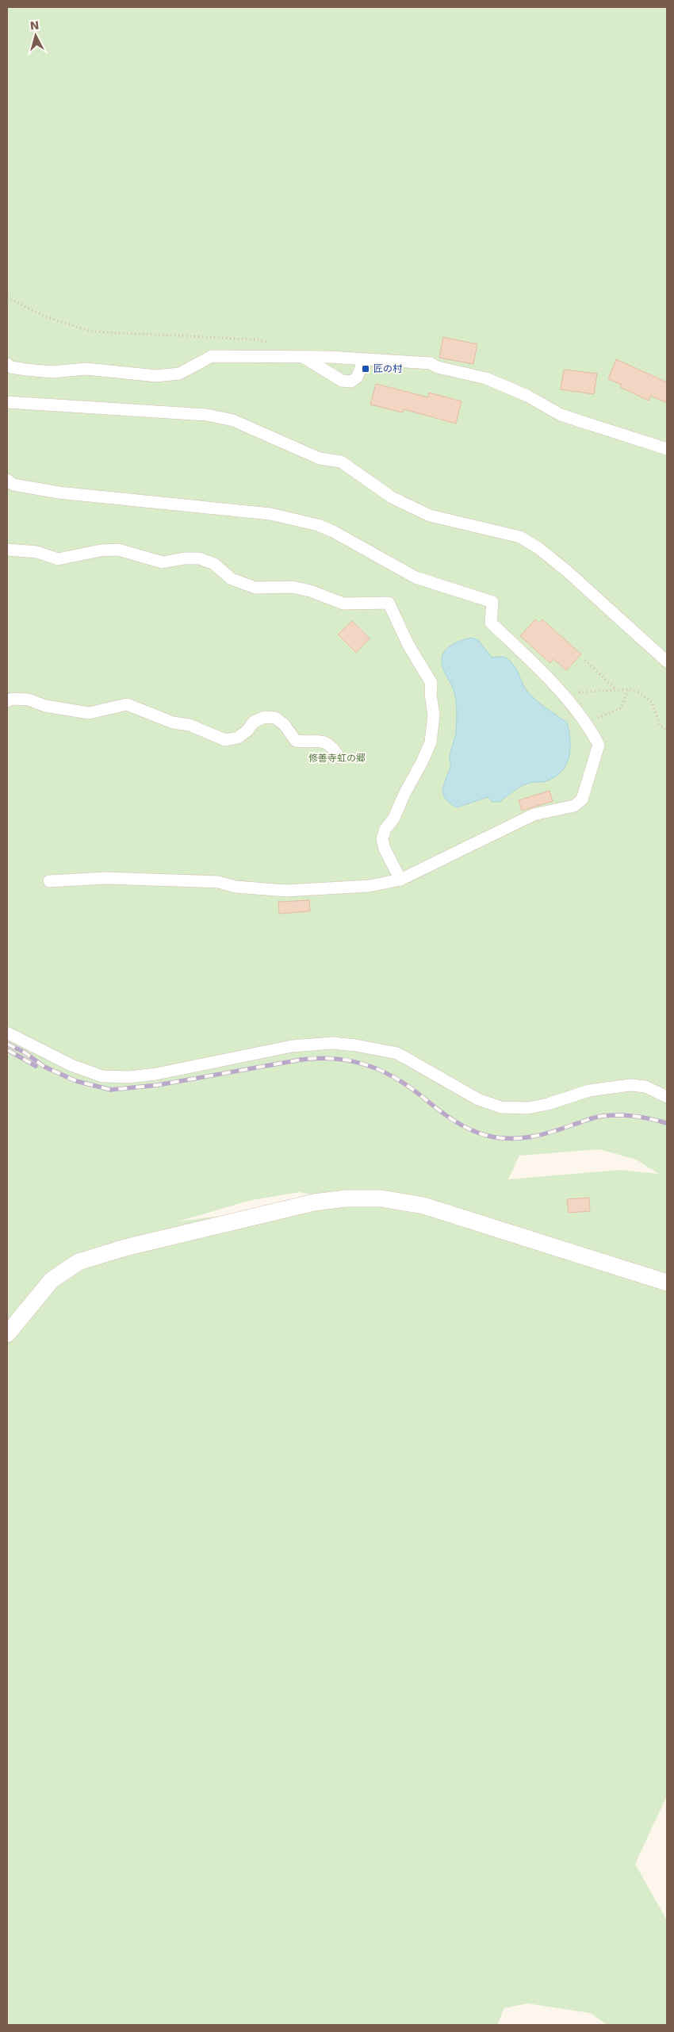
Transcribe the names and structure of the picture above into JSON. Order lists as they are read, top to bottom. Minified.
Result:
{"parks":["修善寺虹の郷"],"places":{"transit":["匠の村"]},"north":"top"}
